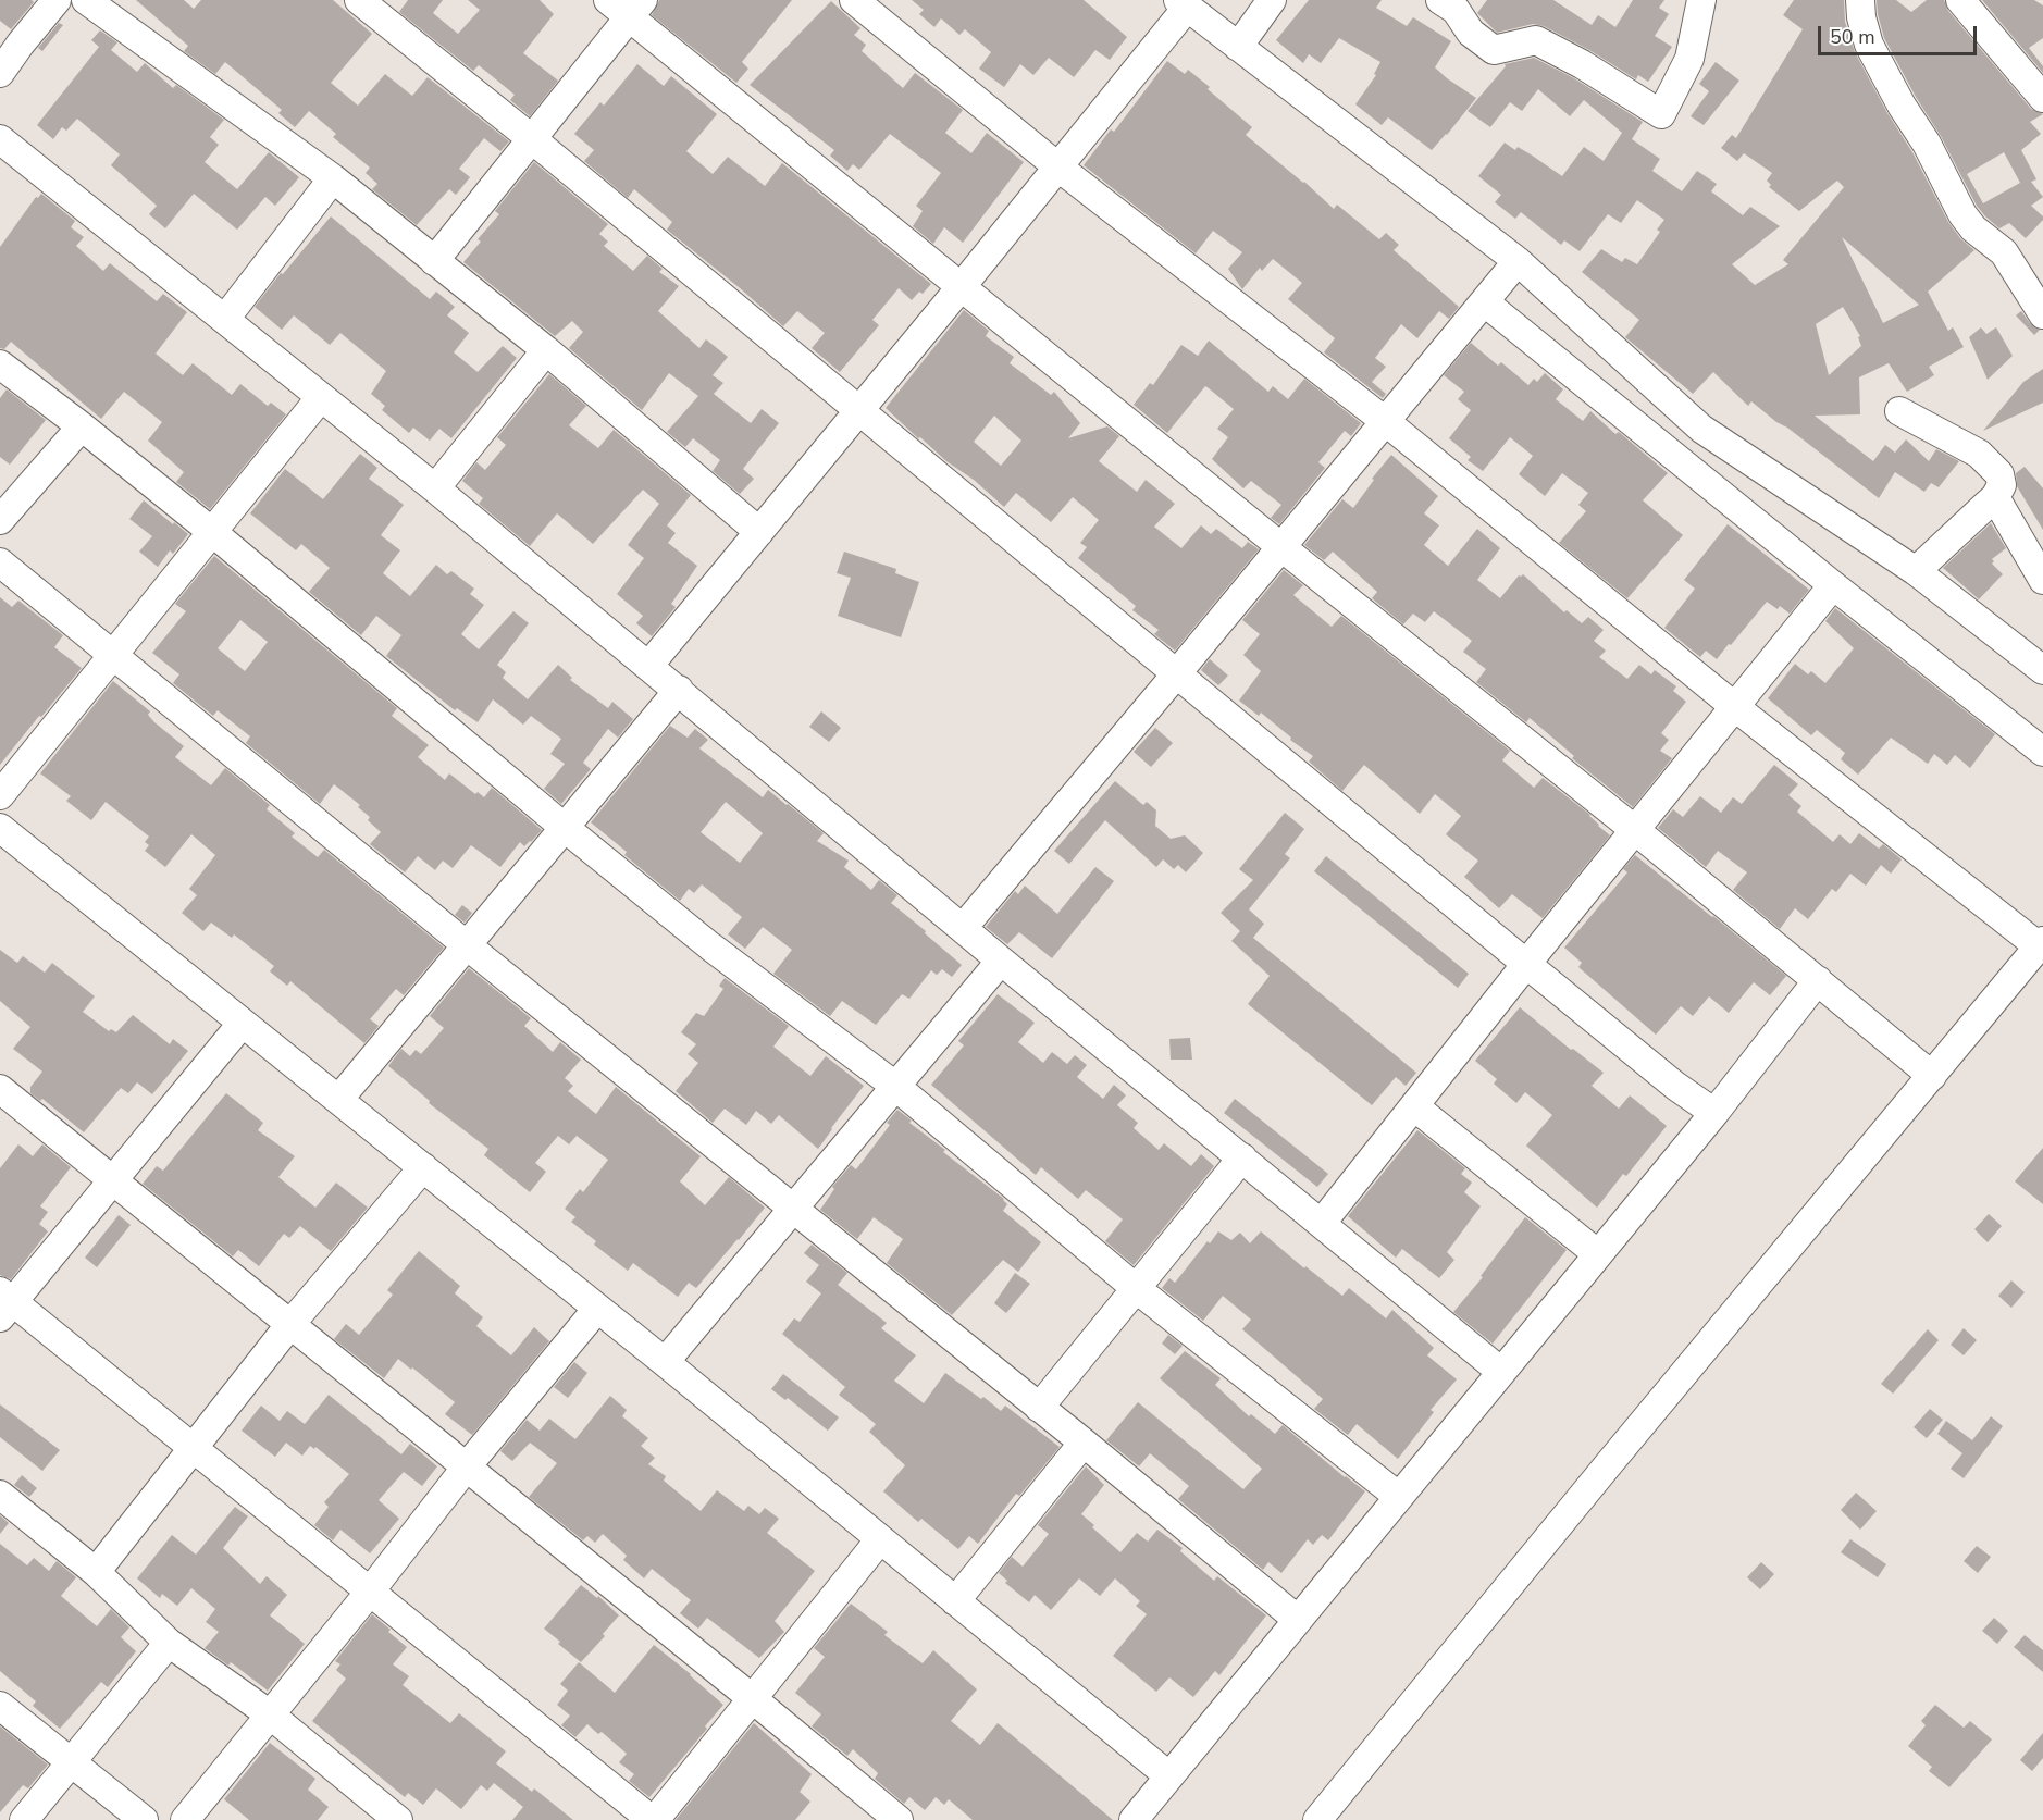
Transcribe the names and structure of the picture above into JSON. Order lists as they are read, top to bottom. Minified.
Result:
{"scale_bar":"50 m"}
